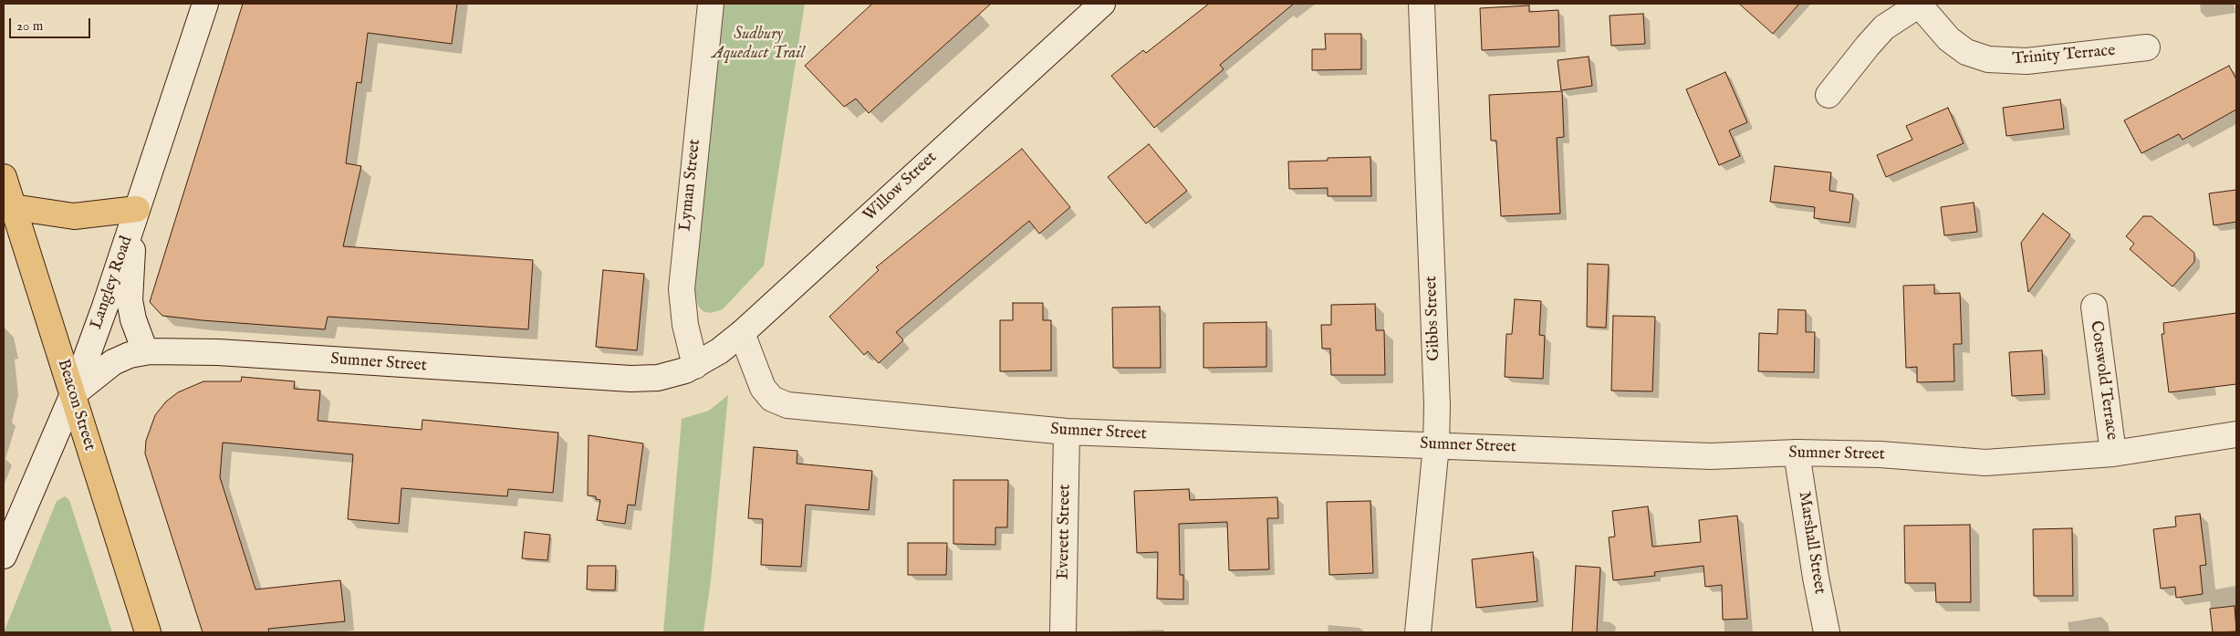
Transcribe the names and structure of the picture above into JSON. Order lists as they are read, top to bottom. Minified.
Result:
{"streets":{"main road":["Beacon Street"],"street":["Trinity Terrace","Lyman Street","Willow Street","Langley Road","Gibbs Street","Sumner Street","Cotswold Terrace","Everett Street","Marshall Street"]},"crossings":[["Lyman Street","Willow Street"],["Lyman Street","Sumner Street"],["Willow Street","Sumner Street"],["Langley Road","Sumner Street"],["Langley Road","Beacon Street"],["Gibbs Street","Sumner Street"],["Sumner Street","Cotswold Terrace"],["Sumner Street","Beacon Street"],["Sumner Street","Everett Street"],["Sumner Street","Marshall Street"]],"parks":["Sudbury Aqueduct Trail"],"scale_bar":"20 m"}
